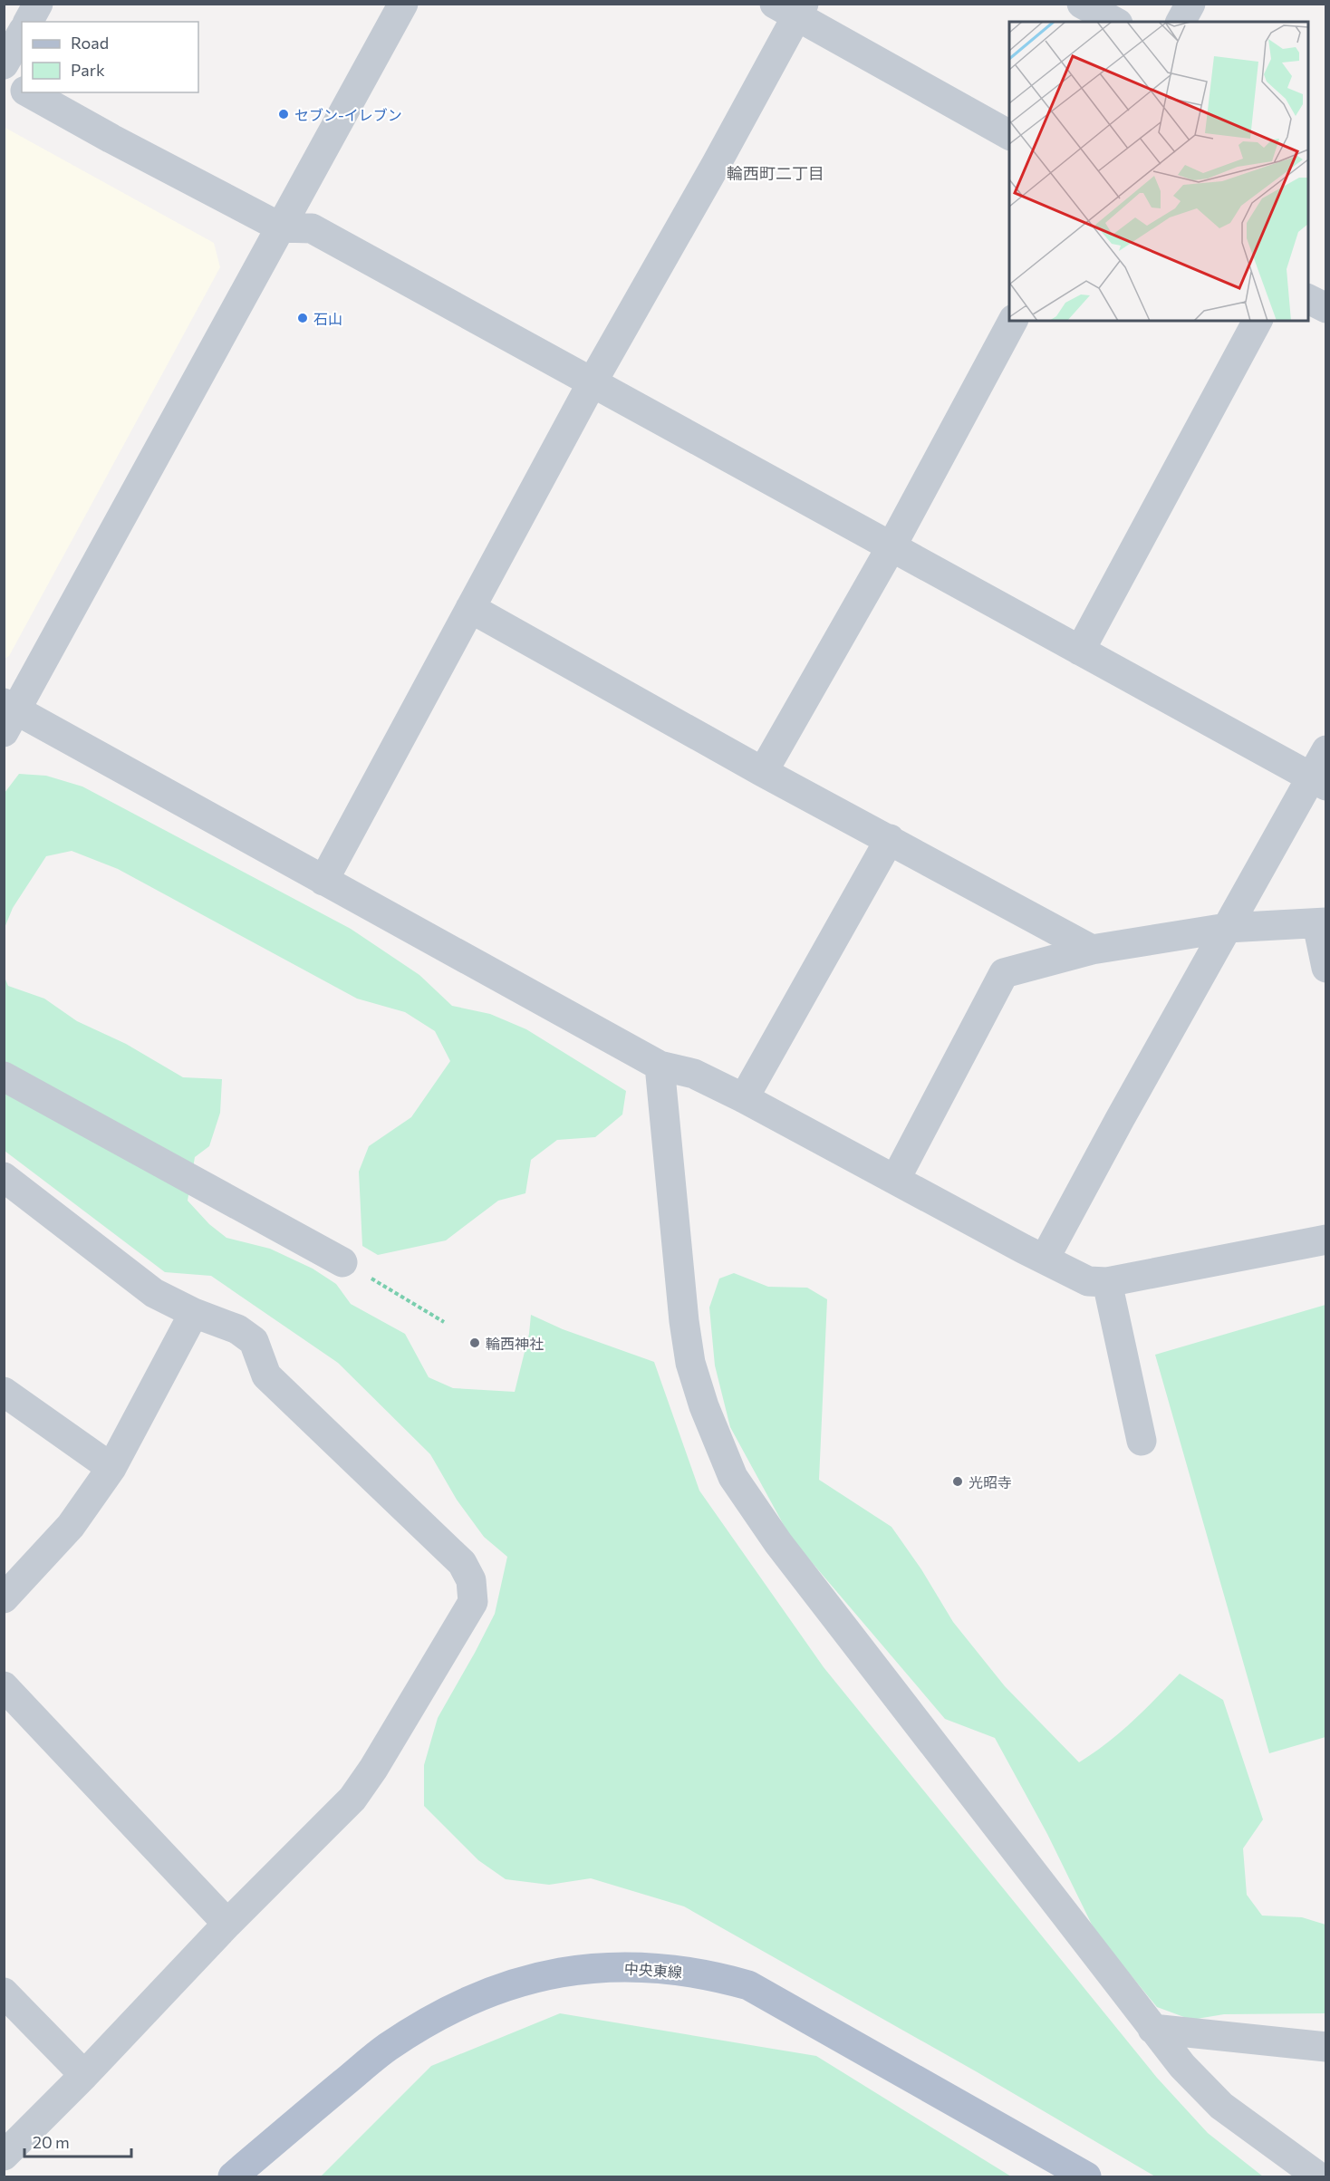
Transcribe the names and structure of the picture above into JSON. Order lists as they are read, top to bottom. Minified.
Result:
{"streets":{"main road":["中央東線"]},"districts":["輪西町二丁目"],"places":["セブン-イレブン","石山","輪西神社","光昭寺"],"legend":["Road","Park"],"scale_bar":"20 m"}
